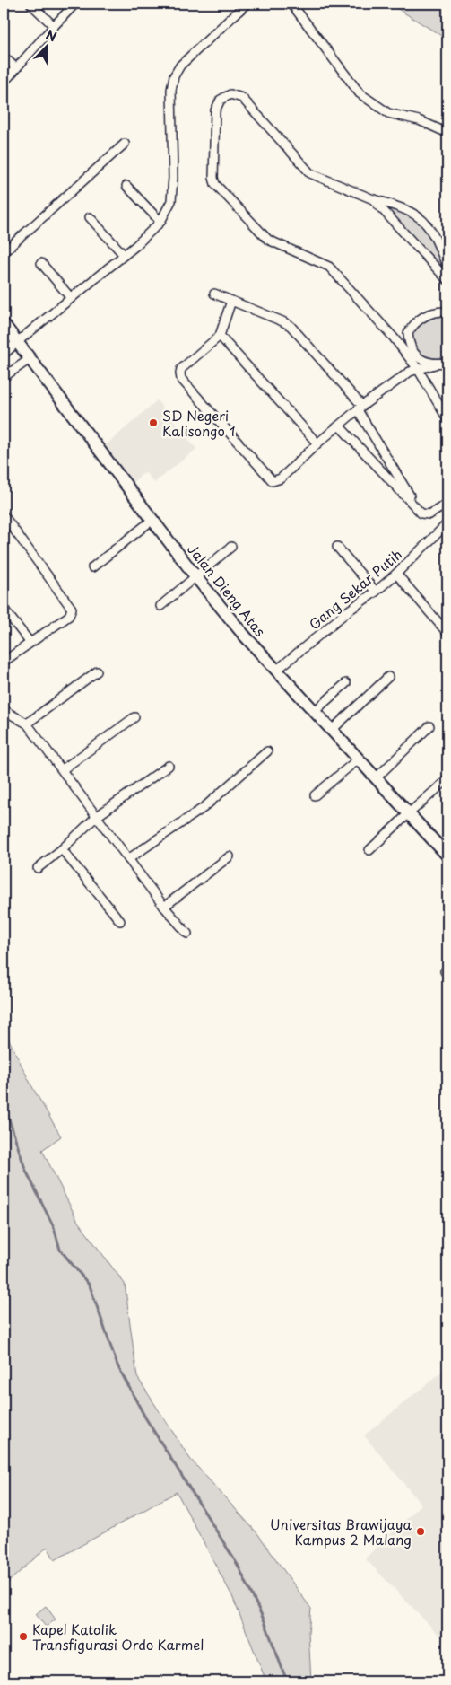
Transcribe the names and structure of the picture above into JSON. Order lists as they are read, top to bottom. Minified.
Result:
{"streets":{"street":["Gang Sekar Putih","Jalan Dieng Atas"]},"crossings":[["Gang Sekar Putih","Jalan Dieng Atas"]],"places":["SD Negeri Kalisongo 1","Universitas Brawijaya Kampus 2 Malang","Kapel Katolik Transfigurasi Ordo Karmel"],"north":"top right"}
